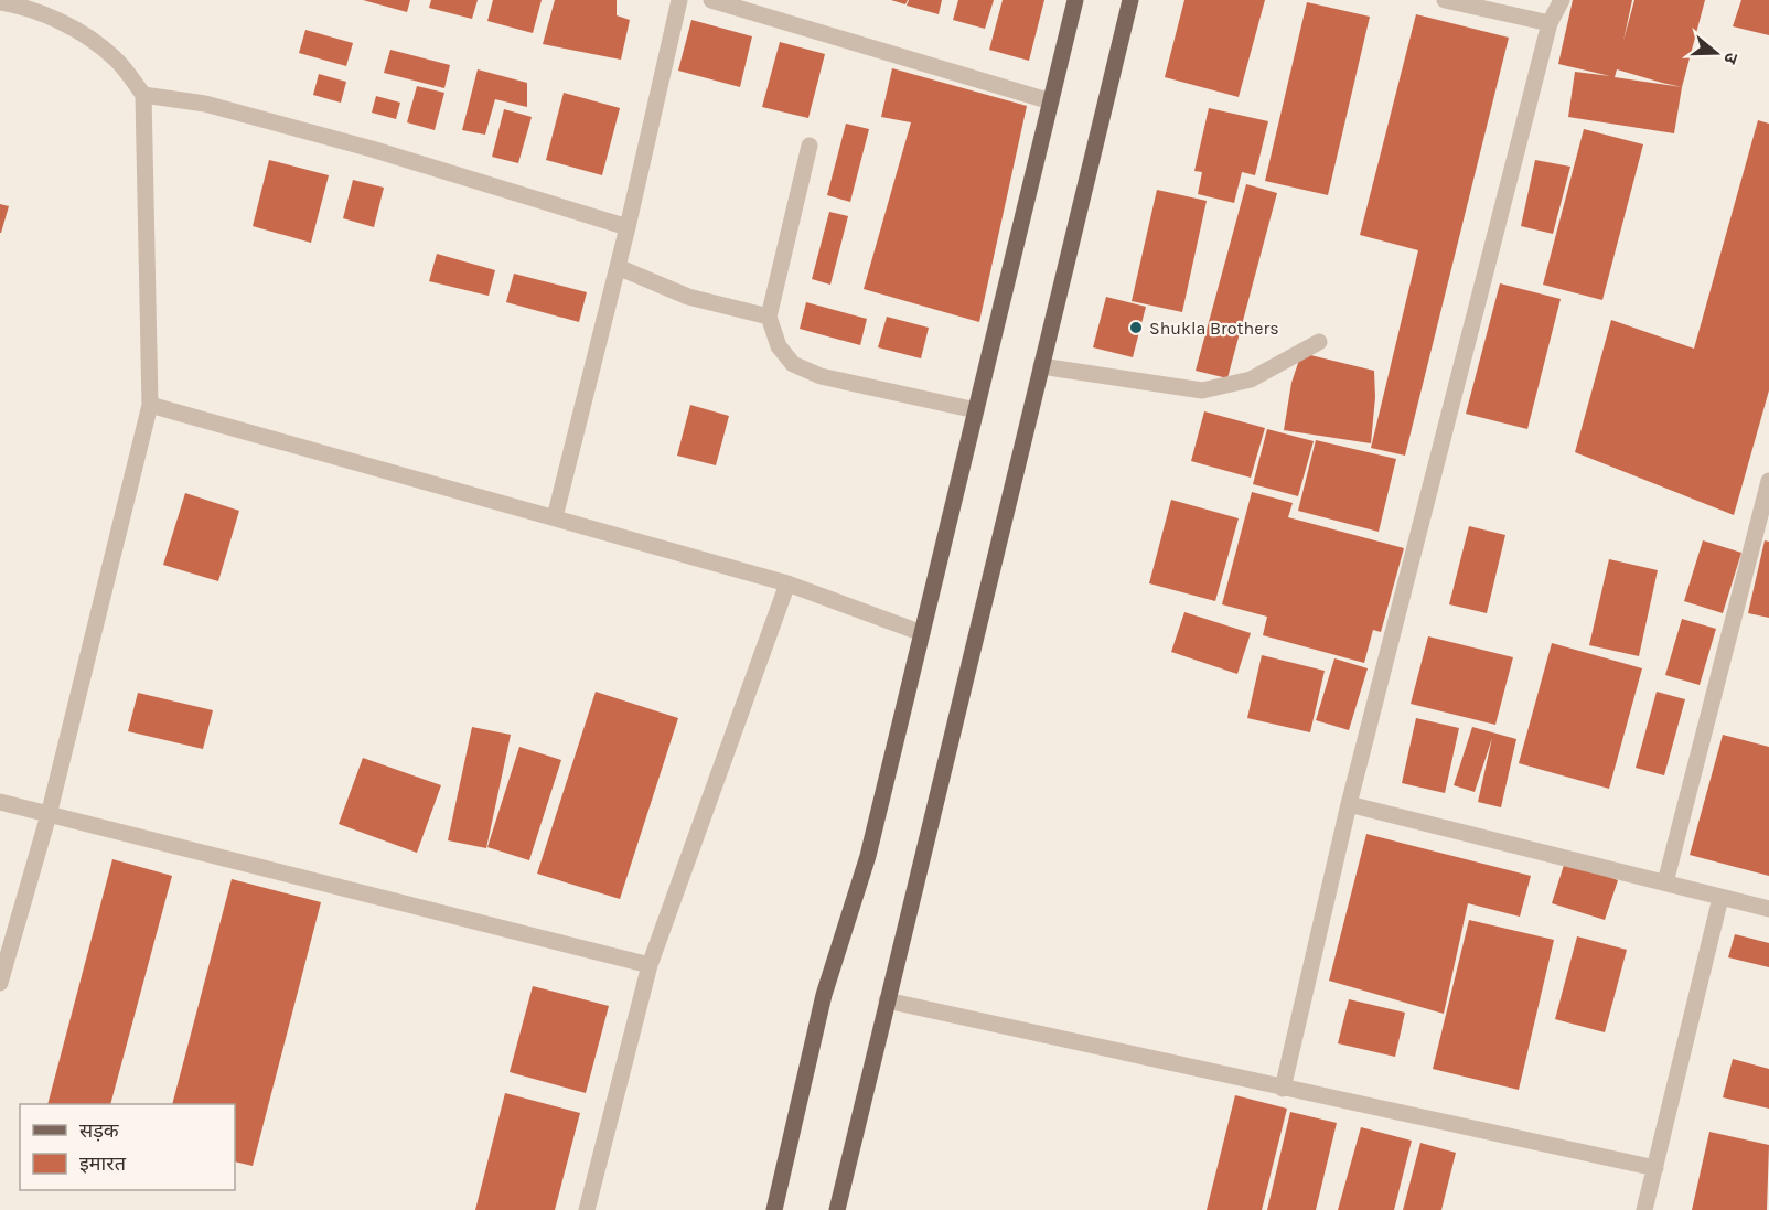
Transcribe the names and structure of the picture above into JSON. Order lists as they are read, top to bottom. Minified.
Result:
{"places":["Shukla Brothers"],"legend":["सड़क","इमारत"],"north":"right"}
